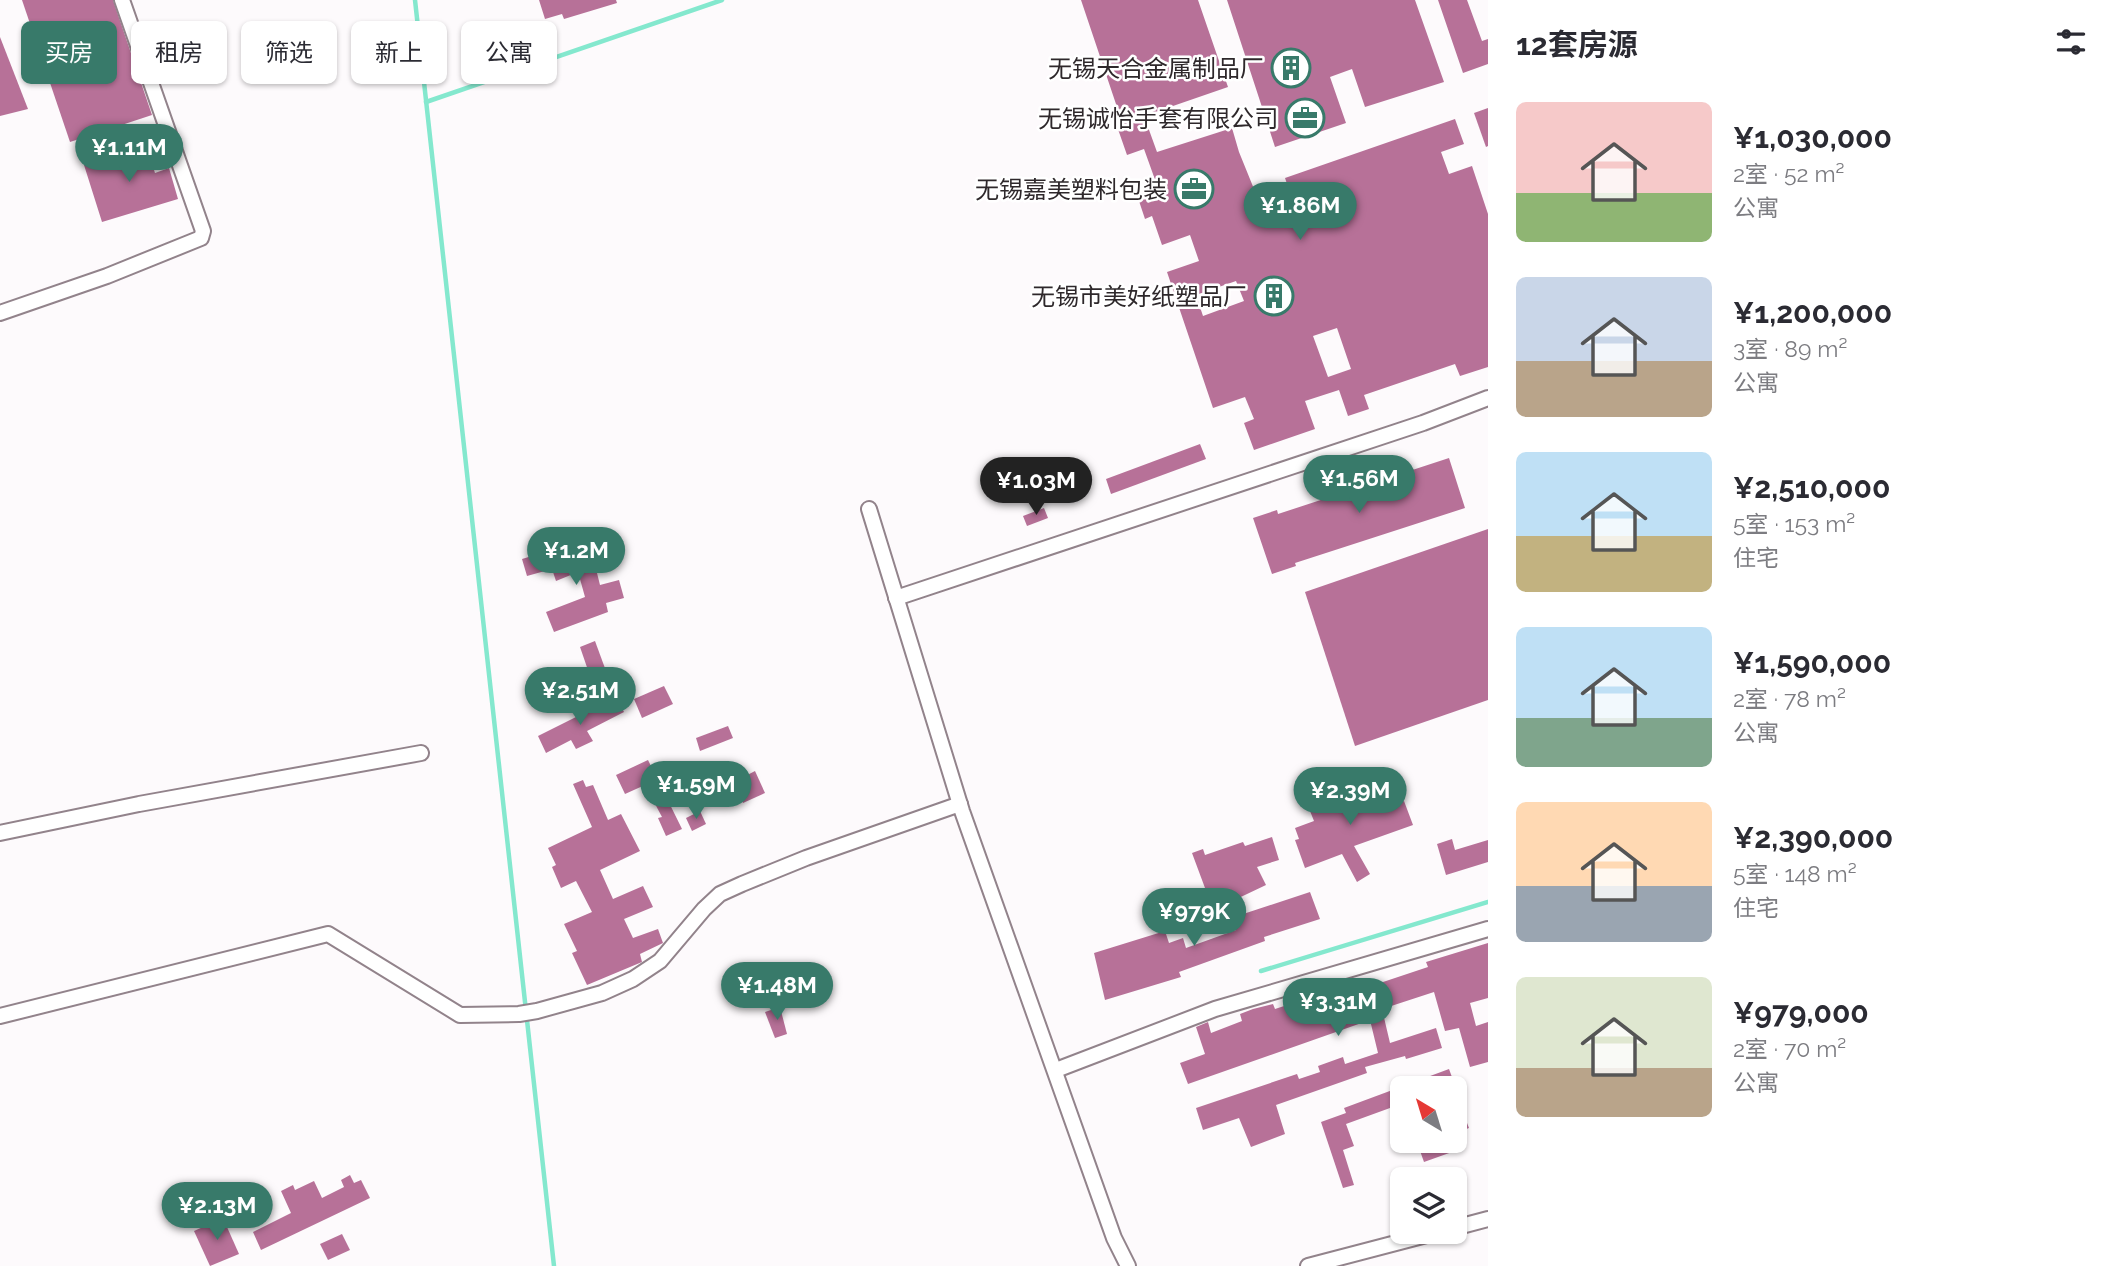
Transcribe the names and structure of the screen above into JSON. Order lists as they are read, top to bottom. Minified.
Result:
{"places":{"building":["无锡天合金属制品厂","无锡市美好纸塑品厂"],"office":["无锡诚怡手套有限公司","无锡嘉美塑料包装"]},"north":"top left","page":{"heading":"12套房源","chip":["买房","租房","筛选","新上","公寓"],"list":[{"name":"¥1,030,000","note":"2室 · 52 m² · 公寓"},{"name":"¥1,200,000","note":"3室 · 89 m² · 公寓"},{"name":"¥2,510,000","note":"5室 · 153 m² · 住宅"},{"name":"¥1,590,000","note":"2室 · 78 m² · 公寓"},{"name":"¥2,390,000","note":"5室 · 148 m² · 住宅"},{"name":"¥979,000","note":"2室 · 70 m² · 公寓"}],"price":["¥1.11M","¥1.86M","¥1.56M","¥1.03M","¥1.2M","¥2.51M","¥1.59M","¥2.39M","¥979K","¥1.48M","¥3.31M","¥2.13M"]}}
